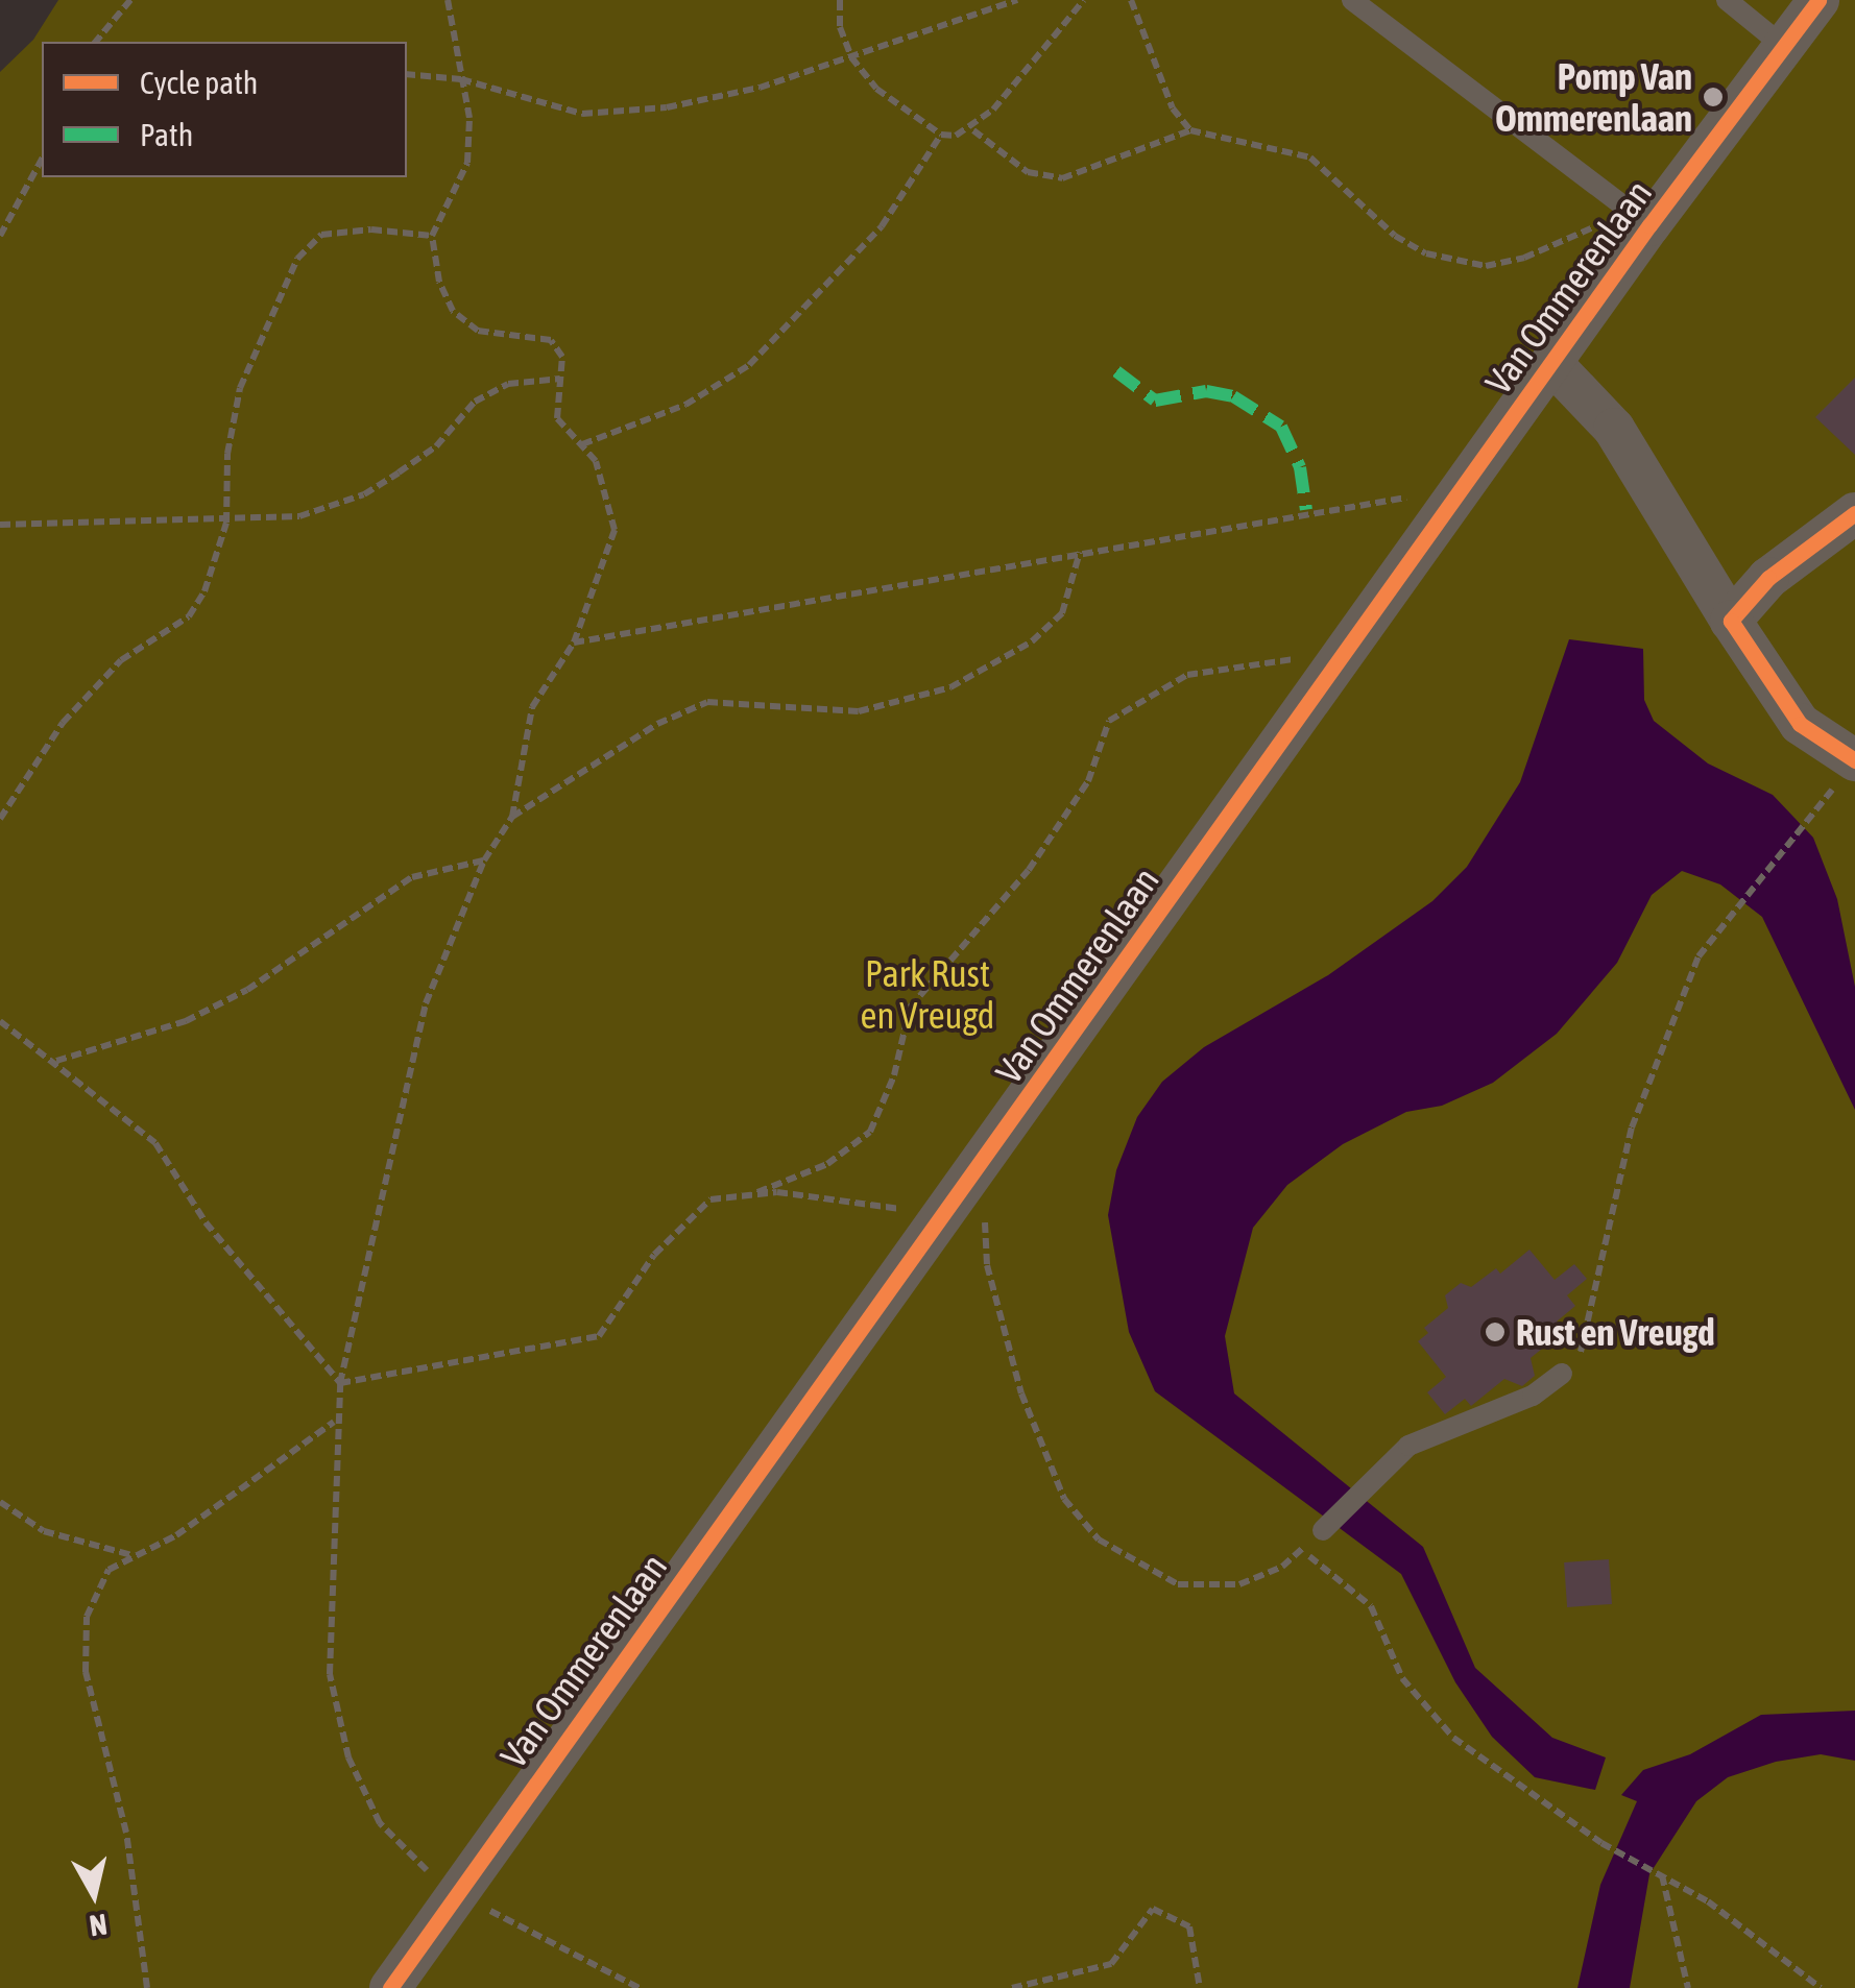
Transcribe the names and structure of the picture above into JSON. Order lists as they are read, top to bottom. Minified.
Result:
{"streets":{"street":["Van Ommerenlaan"]},"parks":["Park Rust en Vreugd"],"places":["Pomp Van Ommerenlaan","Rust en Vreugd"],"legend":["Cycle path","Path"],"north":"bottom"}
